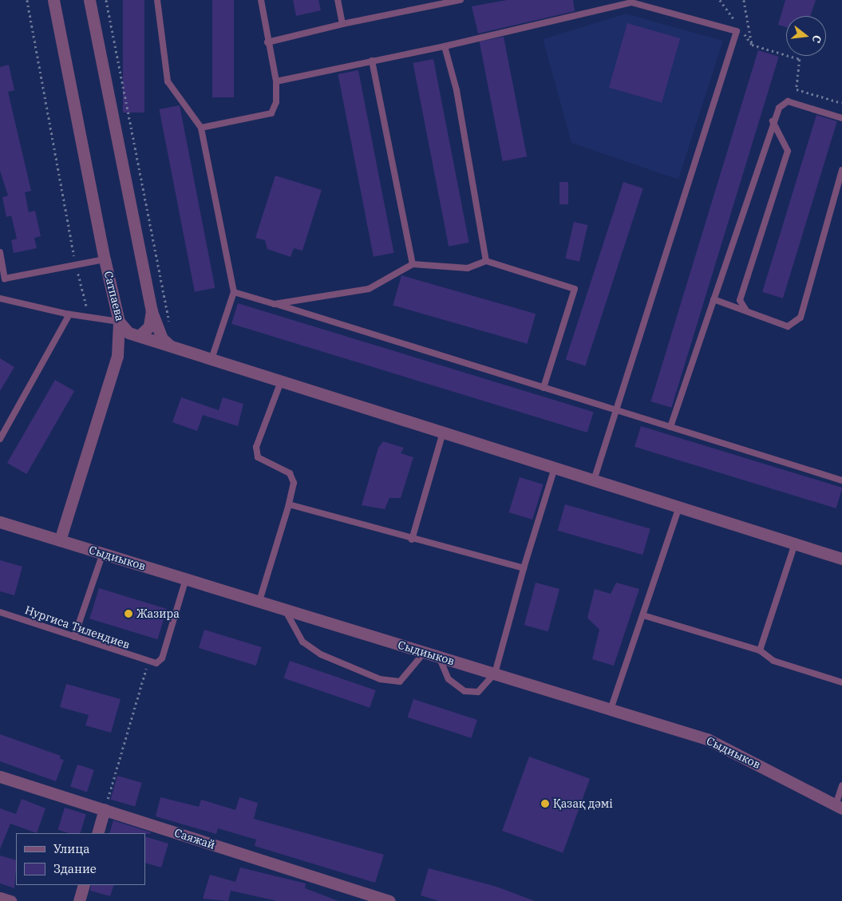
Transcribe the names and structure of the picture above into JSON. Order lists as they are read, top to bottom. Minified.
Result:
{"streets":{"street":["Сатпаева","Сыдиыков","Саяжай"],"lane":["Нургиса Тилендиев"]},"places":["Жазира","Қазақ дәмі"],"legend":["Улица","Здание"],"north":"right"}
